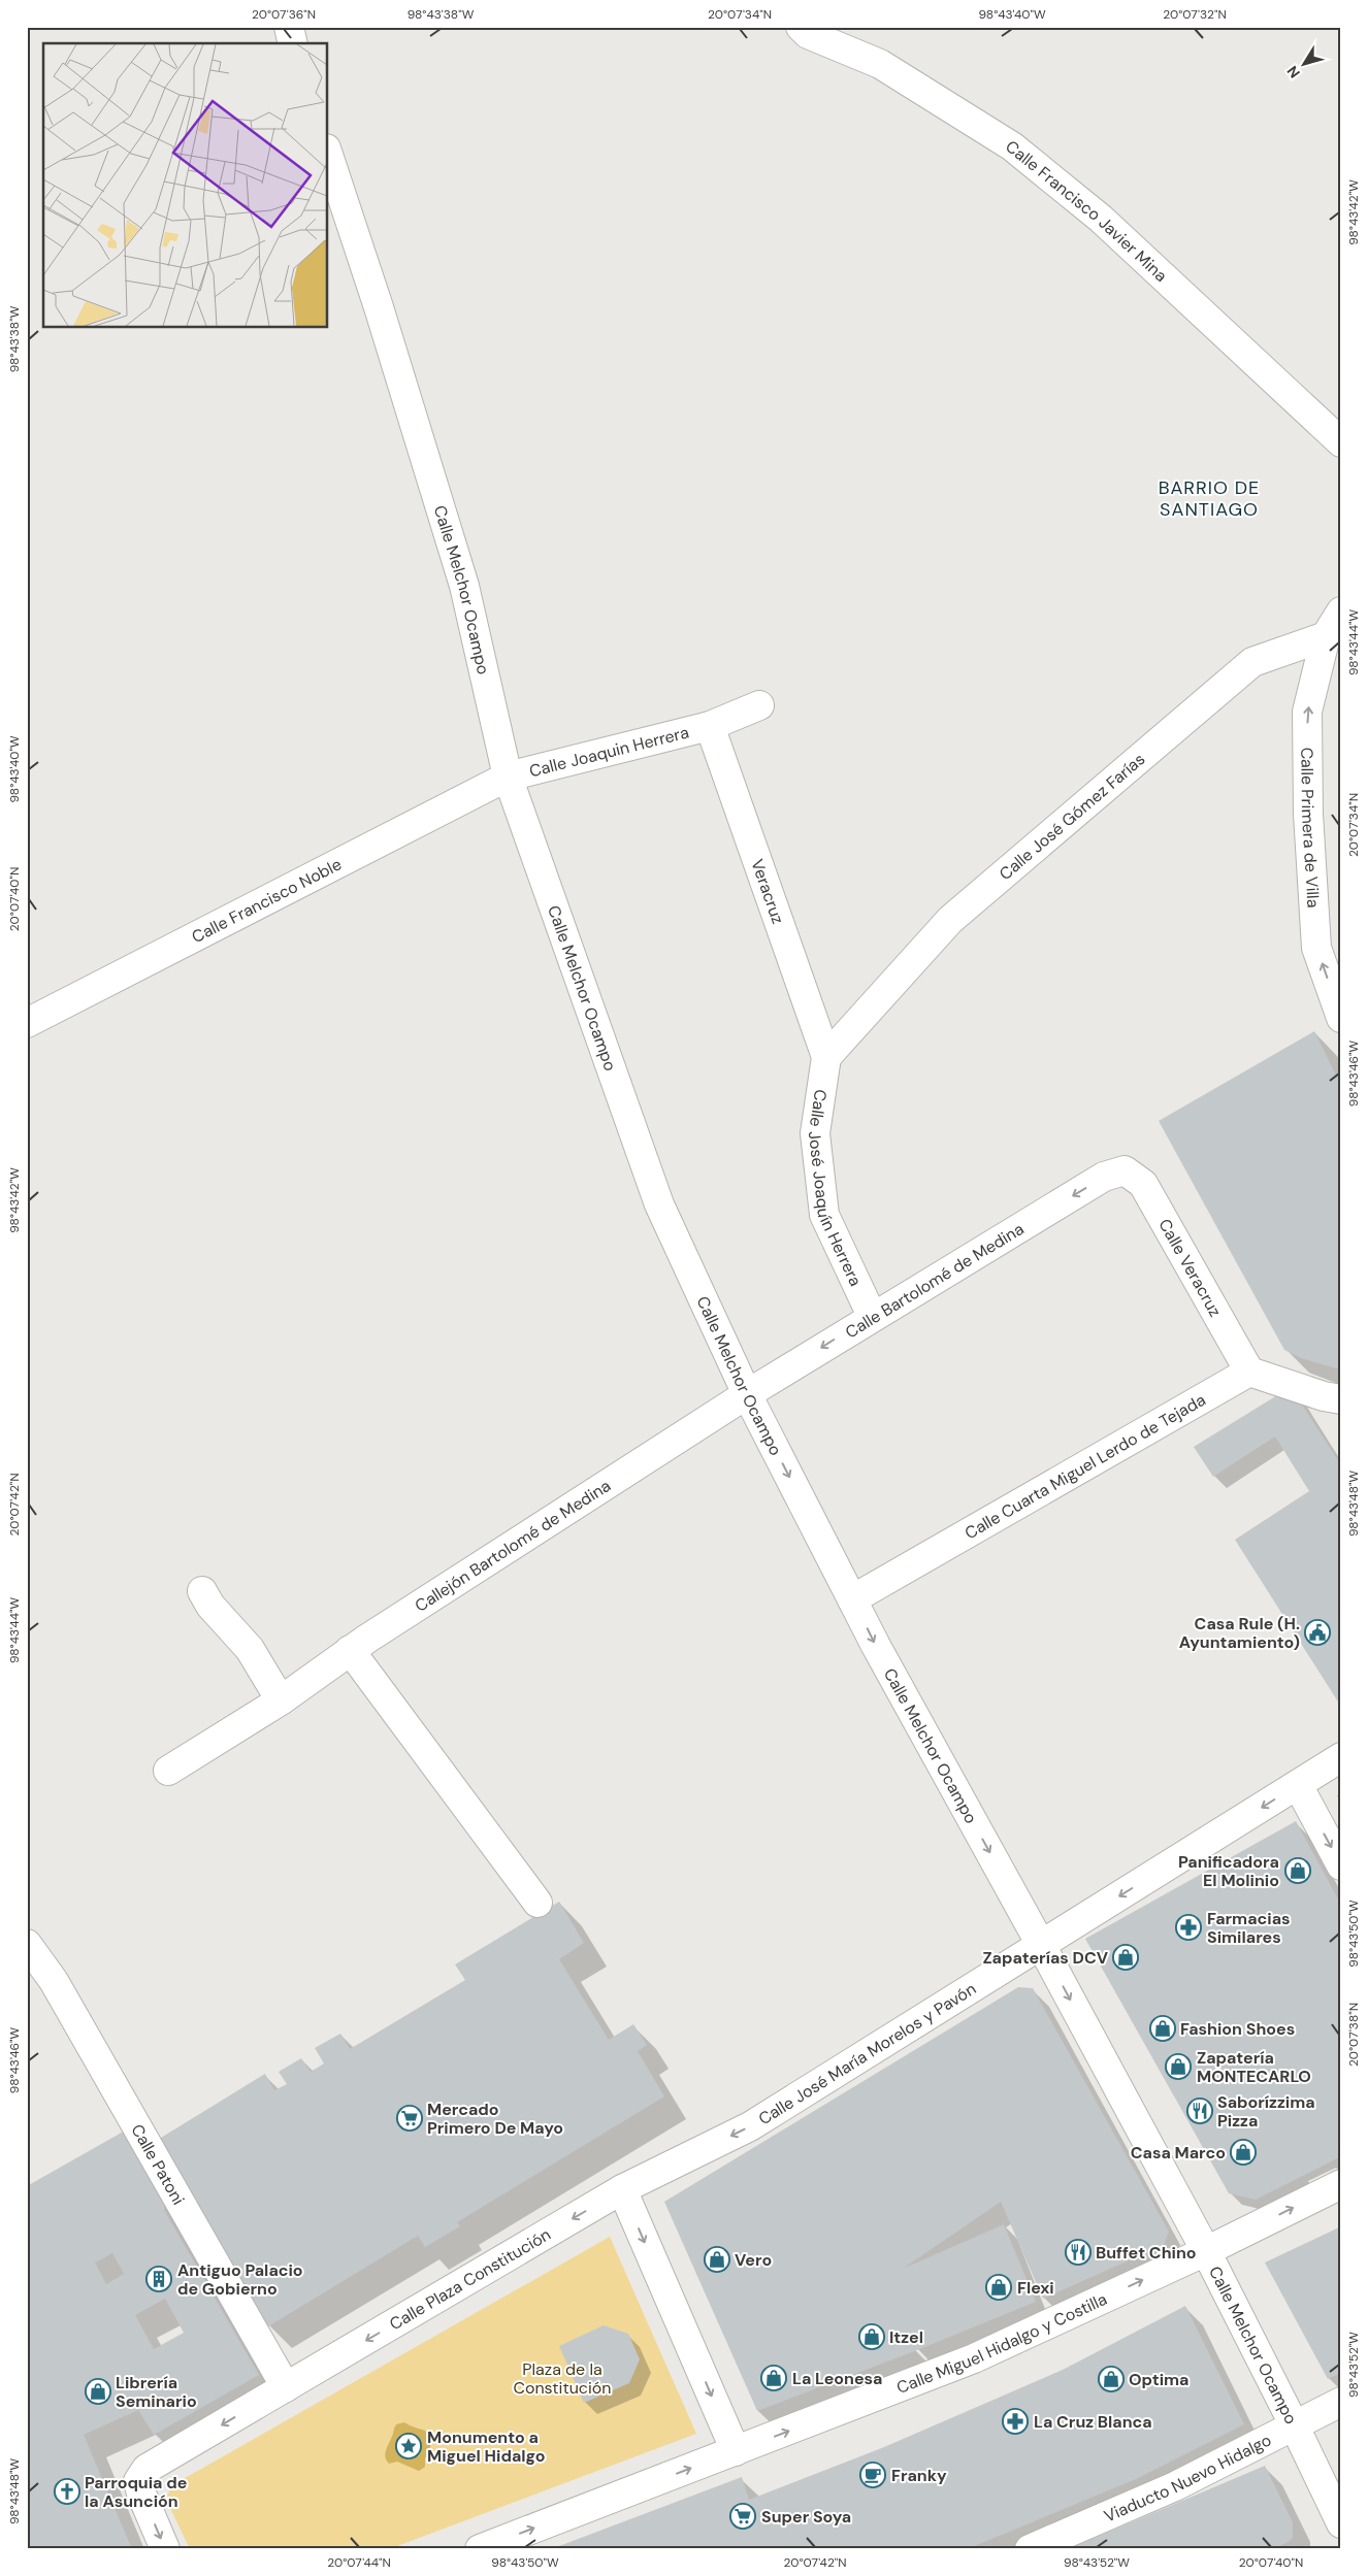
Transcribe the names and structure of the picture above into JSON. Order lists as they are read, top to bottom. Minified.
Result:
{"streets":{"street":["Calle Francisco Javier Mina","Calle Melchor Ocampo","Calle Joaquin Herrera","Calle José Gómez Farías","Calle Primera de Villa","Veracruz","Calle Francisco Noble","Calle José Joaquín Herrera","Calle Veracruz","Calle Bartolomé de Medina","Calle Cuarta Miguel Lerdo de Tejada","Callejón Bartolomé de Medina","Calle José María Morelos y Pavón","Calle Patoni","Calle Plaza Constitución","Calle Miguel Hidalgo y Costilla","Viaducto Nuevo Hidalgo"]},"crossings":[["Calle Melchor Ocampo","Calle Joaquin Herrera"],["Calle Melchor Ocampo","Calle Francisco Noble"],["Calle Melchor Ocampo","Calle Bartolomé de Medina"],["Calle Melchor Ocampo","Calle Cuarta Miguel Lerdo de Tejada"],["Calle Melchor Ocampo","Callejón Bartolomé de Medina"],["Calle Melchor Ocampo","Calle José María Morelos y Pavón"],["Calle Melchor Ocampo","Calle Miguel Hidalgo y Costilla"],["Calle Melchor Ocampo","Viaducto Nuevo Hidalgo"],["Calle Joaquin Herrera","Veracruz"],["Calle Joaquin Herrera","Calle Francisco Noble"],["Calle José Gómez Farías","Calle Primera de Villa"],["Calle José Gómez Farías","Veracruz"],["Calle José Gómez Farías","Calle José Joaquín Herrera"],["Veracruz","Calle José Joaquín Herrera"],["Calle José Joaquín Herrera","Calle Bartolomé de Medina"],["Calle Veracruz","Calle Bartolomé de Medina"],["Calle Veracruz","Calle Cuarta Miguel Lerdo de Tejada"],["Calle Bartolomé de Medina","Callejón Bartolomé de Medina"],["Calle José María Morelos y Pavón","Calle Plaza Constitución"],["Calle Patoni","Calle Plaza Constitución"]],"one_way":["Calle Melchor Ocampo","Calle Primera de Villa","Calle Bartolomé de Medina","Calle José María Morelos y Pavón","Calle Plaza Constitución","Calle Miguel Hidalgo y Costilla"],"districts":["BARRIO DE SANTIAGO"],"parks":["Plaza de la Constitución"],"places":{"public building":["Casa Rule (H. Ayuntamiento)"],"shop":["Panificadora El Molinio","Zapaterías DCV","Fashion Shoes","Zapatería MONTECARLO","Casa Marco","Vero","Flexi","Itzel","La Leonesa","Optima","Librería Seminario"],"pharmacy":["Farmacias Similares","La Cruz Blanca"],"restaurant":["Saborízzima Pizza","Buffet Chino"],"supermarket":["Mercado Primero De Mayo","Super Soya"],"building":["Antiguo Palacio de Gobierno"],"place":["Monumento a Miguel Hidalgo"],"cafe":["Franky"],"church":["Parroquia de la Asunción"]},"north":"bottom left","coordinates":["20°07'36\"N","98°43'38\"W","20°07'34\"N","98°43'40\"W","20°07'32\"N","98°43'42\"W","98°43'44\"W","20°07'40\"N","98°43'46\"W","98°43'48\"W","20°07'42\"N","98°43'50\"W","20°07'38\"N","98°43'52\"W","20°07'44\"N"]}
